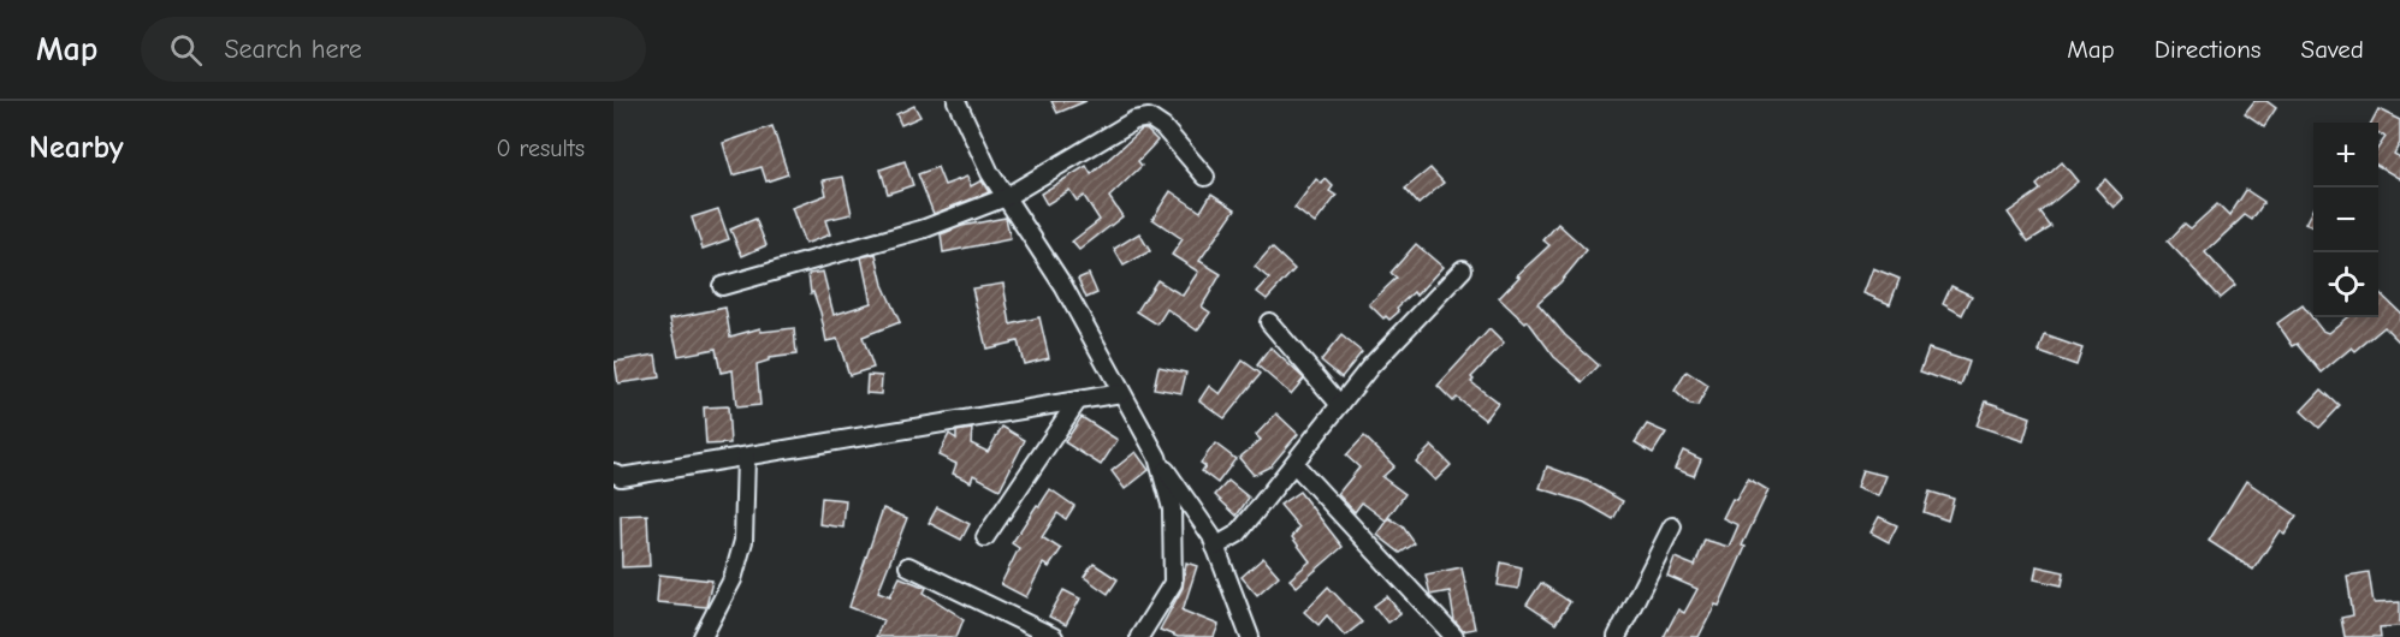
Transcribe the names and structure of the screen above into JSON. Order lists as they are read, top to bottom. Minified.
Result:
{"page":{"header":"Map","search":"Search here","nav":["Map","Directions","Saved"],"heading":["Nearby","0 results"],"map_buttons":["+","−"]}}
